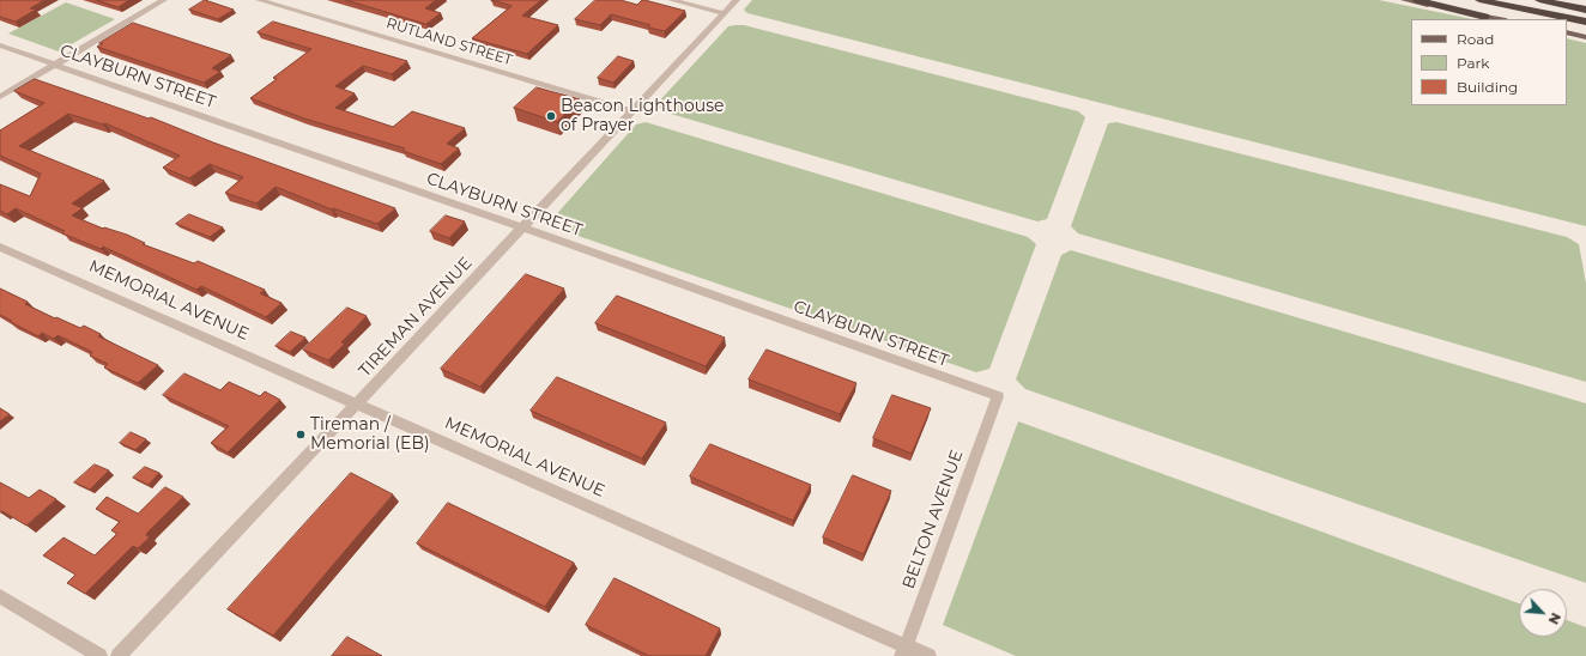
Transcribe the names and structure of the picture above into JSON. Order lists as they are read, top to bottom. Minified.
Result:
{"streets":{"street":["RUTLAND STREET","CLAYBURN STREET","MEMORIAL AVENUE","TIREMAN AVENUE","BELTON AVENUE"]},"crossings":[["RUTLAND STREET","TIREMAN AVENUE"],["CLAYBURN STREET","TIREMAN AVENUE"],["CLAYBURN STREET","BELTON AVENUE"],["MEMORIAL AVENUE","TIREMAN AVENUE"],["MEMORIAL AVENUE","BELTON AVENUE"]],"places":["Beacon Lighthouse of Prayer","Tireman / Memorial (EB)"],"legend":["Road","Park","Building"],"north":"bottom right"}
